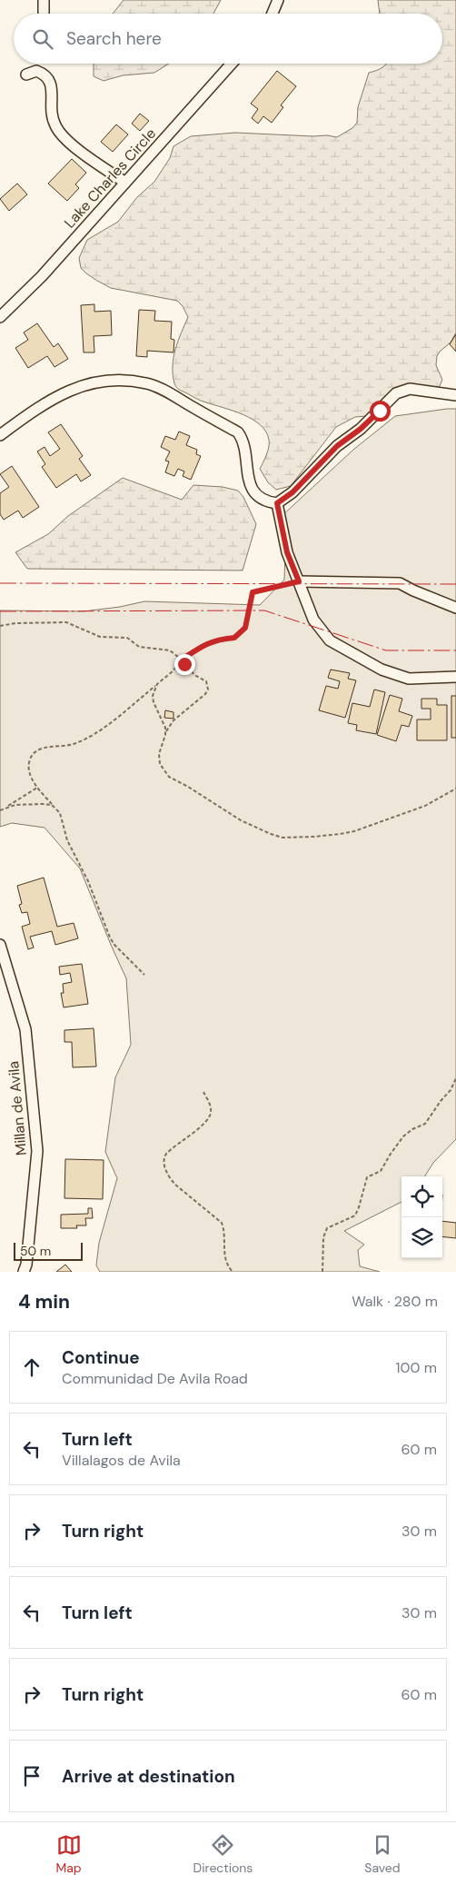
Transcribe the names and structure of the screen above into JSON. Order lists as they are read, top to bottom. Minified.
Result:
{"streets":{"street":["Lake Charles Circle","Millan de Avila"]},"scale_bar":"50 m","page":{"search":"Search here","scale":"50 m","heading":["4 min","Walk · 280 m"],"list":[["Continue","Communidad De Avila Road","100 m"],["Turn left","Villalagos de Avila","60 m"],["Turn right","30 m"],["Turn left","30 m"],["Turn right","60 m"],"Arrive at destination"],"nav":["Map","Directions","Saved"]}}
